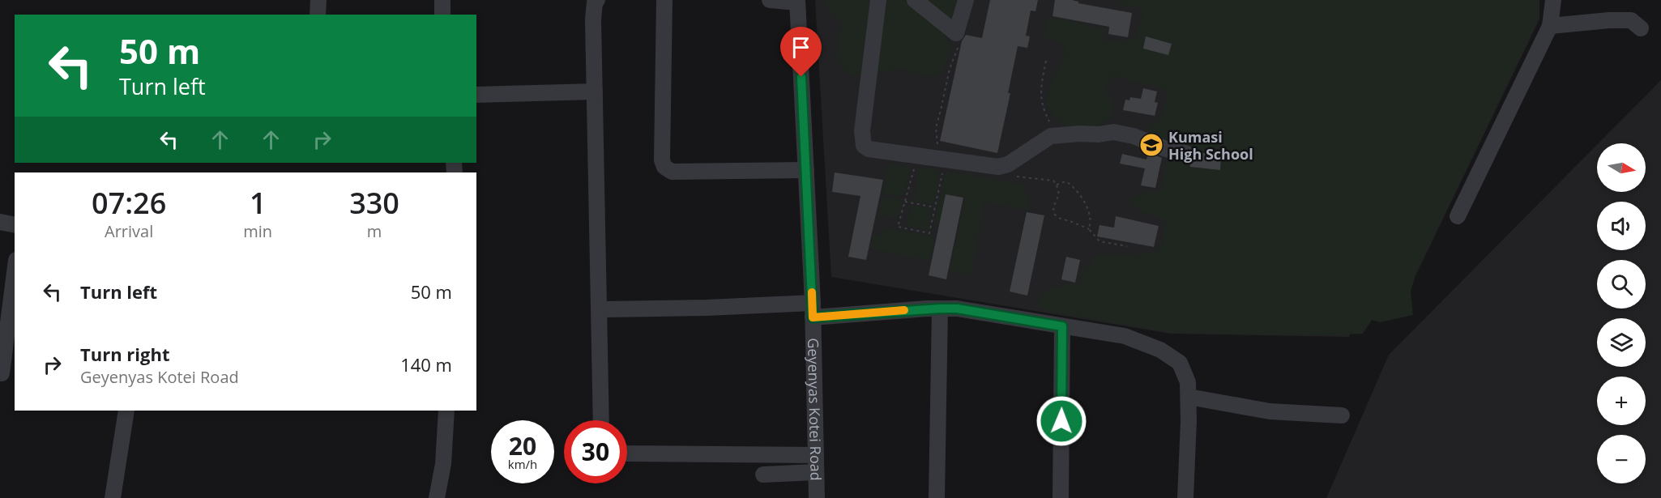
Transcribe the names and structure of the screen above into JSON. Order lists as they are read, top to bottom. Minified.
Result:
{"streets":{"street":["Geyenyas Kotei Road"]},"places":{"school or university":["Kumasi High School"]},"north":"right","page":{"turn":["50 m","Turn left"],"map_buttons":["+","−"],"eta":["07:26","Arrival","1","min","330","m"],"list":[{"name":"Turn left","value":"50 m"},{"name":"Turn right","note":"Geyenyas Kotei Road","value":"140 m"}],"speed":"20 km/h","limit":"30"}}
